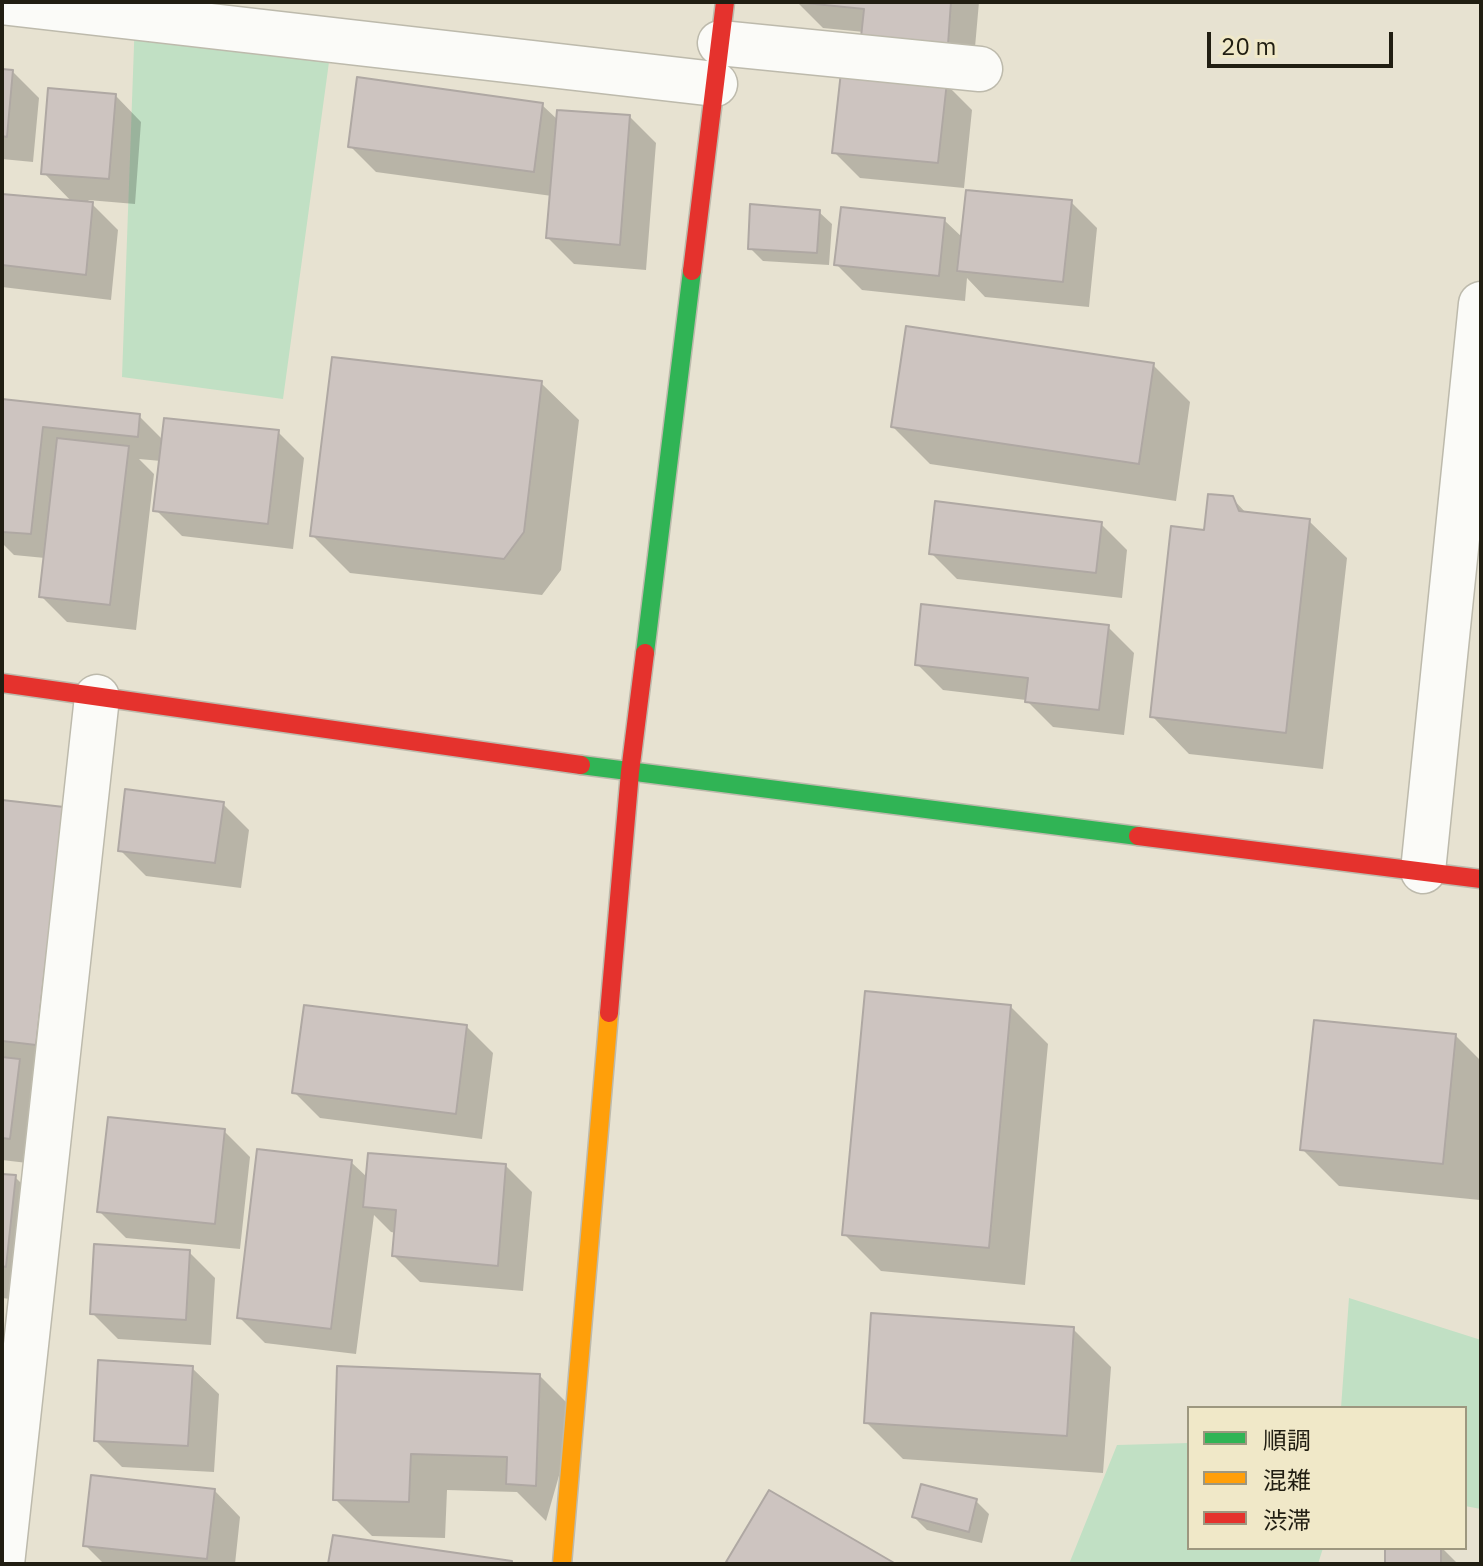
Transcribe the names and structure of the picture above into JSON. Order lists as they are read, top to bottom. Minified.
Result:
{"legend":["順調","混雑","渋滞"],"scale_bar":"20 m"}
